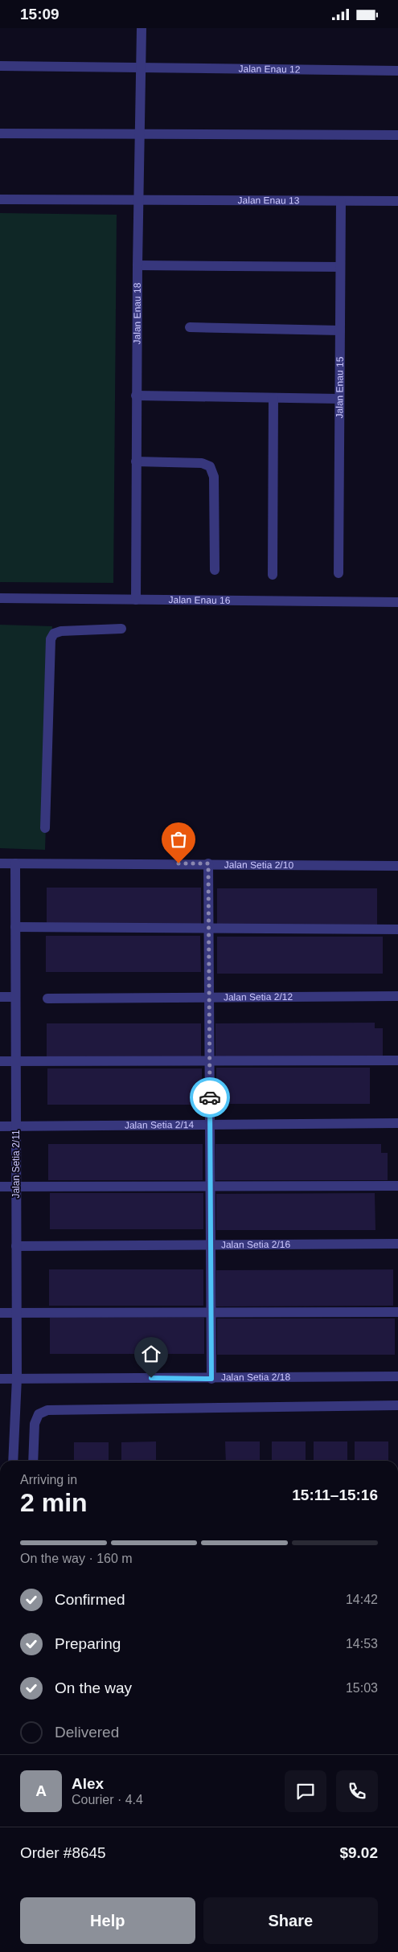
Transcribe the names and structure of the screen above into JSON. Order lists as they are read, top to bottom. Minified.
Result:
{"streets":{"street":["Jalan Enau 12","Jalan Enau 13","Jalan Enau 18","Jalan Enau 15","Jalan Enau 16","Jalan Setia 2/10","Jalan Setia 2/12","Jalan Setia 2/14","Jalan Setia 2/11","Jalan Setia 2/16","Jalan Setia 2/18"]},"crossings":[["Jalan Enau 12","Jalan Enau 18"],["Jalan Enau 13","Jalan Enau 18"],["Jalan Enau 13","Jalan Enau 15"],["Jalan Enau 18","Jalan Enau 16"],["Jalan Setia 2/10","Jalan Setia 2/11"],["Jalan Setia 2/14","Jalan Setia 2/11"],["Jalan Setia 2/11","Jalan Setia 2/16"],["Jalan Setia 2/11","Jalan Setia 2/18"]],"page":{"status":"15:09","heading":["2 min","Arriving in","15:11–15:16"],"panel":["Alex","Courier · 4.4","Order #8645","$9.02"],"bar":"On the way · 160 m","list":[["Confirmed","14:42"],["Preparing","14:53"],["On the way","15:03"],"Delivered"],"round":"A","buttons":["Help","Share"]}}
